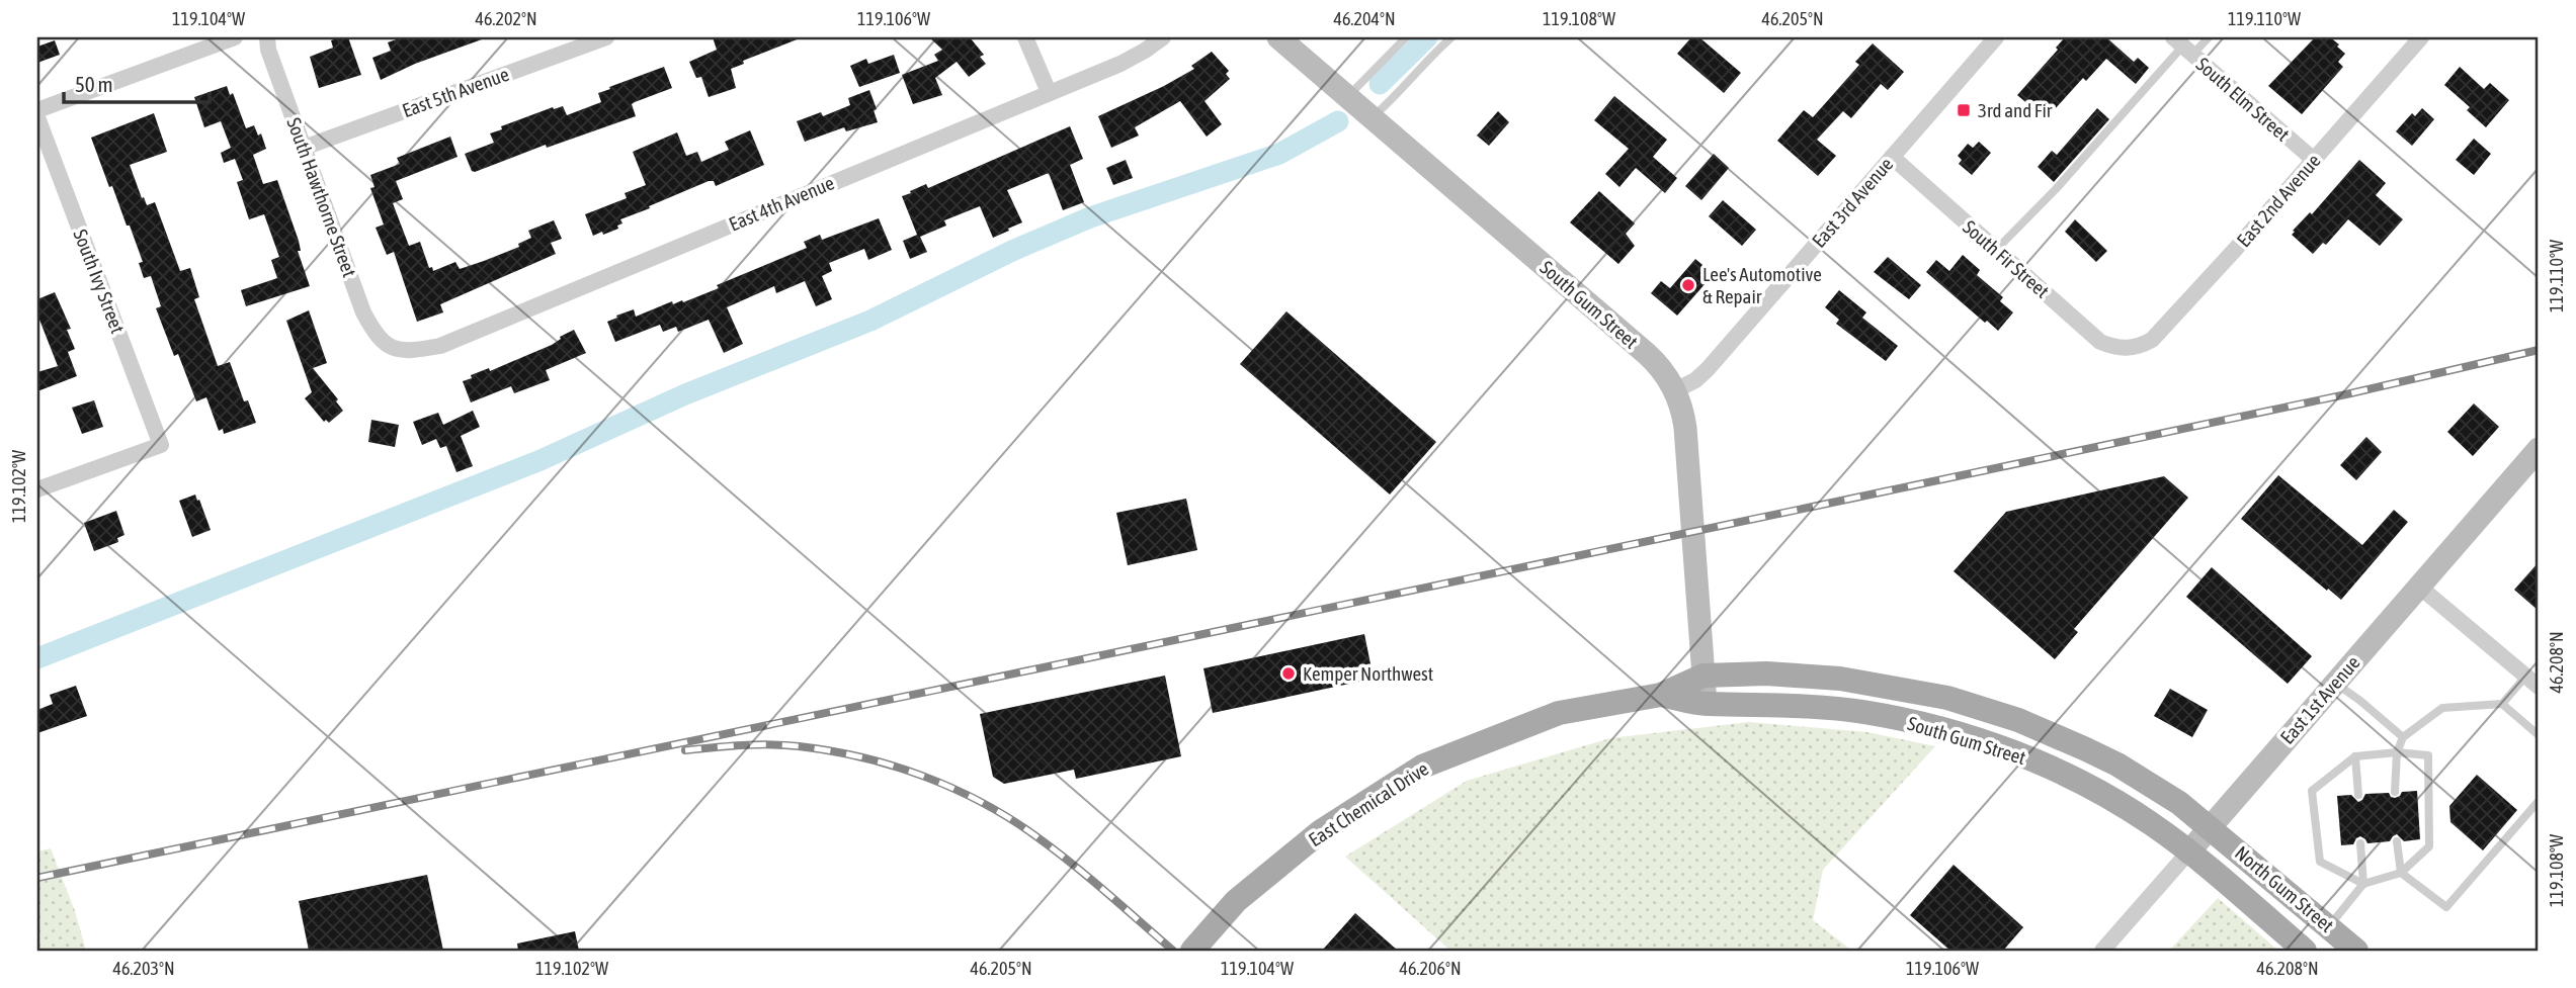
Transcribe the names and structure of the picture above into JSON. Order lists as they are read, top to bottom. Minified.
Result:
{"streets":{"main road":["South Gum Street","East 1st Avenue","East Chemical Drive","North Gum Street"],"street":["East 5th Avenue","South Elm Street","South Hawthorne Street","East 2nd Avenue","East 3rd Avenue","East 4th Avenue","South Fir Street","South Ivy Street"]},"crossings":[["East 5th Avenue","South Hawthorne Street"],["South Elm Street","East 2nd Avenue"],["South Hawthorne Street","East 4th Avenue"],["East 2nd Avenue","South Fir Street"],["East 3rd Avenue","South Fir Street"],["East 3rd Avenue","South Gum Street"],["South Gum Street","East 1st Avenue"],["South Gum Street","East Chemical Drive"],["South Gum Street","North Gum Street"],["East 1st Avenue","North Gum Street"]],"places":{"transit":["3rd and Fir"],"other":["Lee's Automotive & Repair","Kemper Northwest"]},"scale_bar":"50 m","coordinates":["119.104°W","46.202°N","119.106°W","46.204°N","119.108°W","46.205°N","119.110°W","119.102°W","46.208°N","46.203°N","46.206°N"]}
